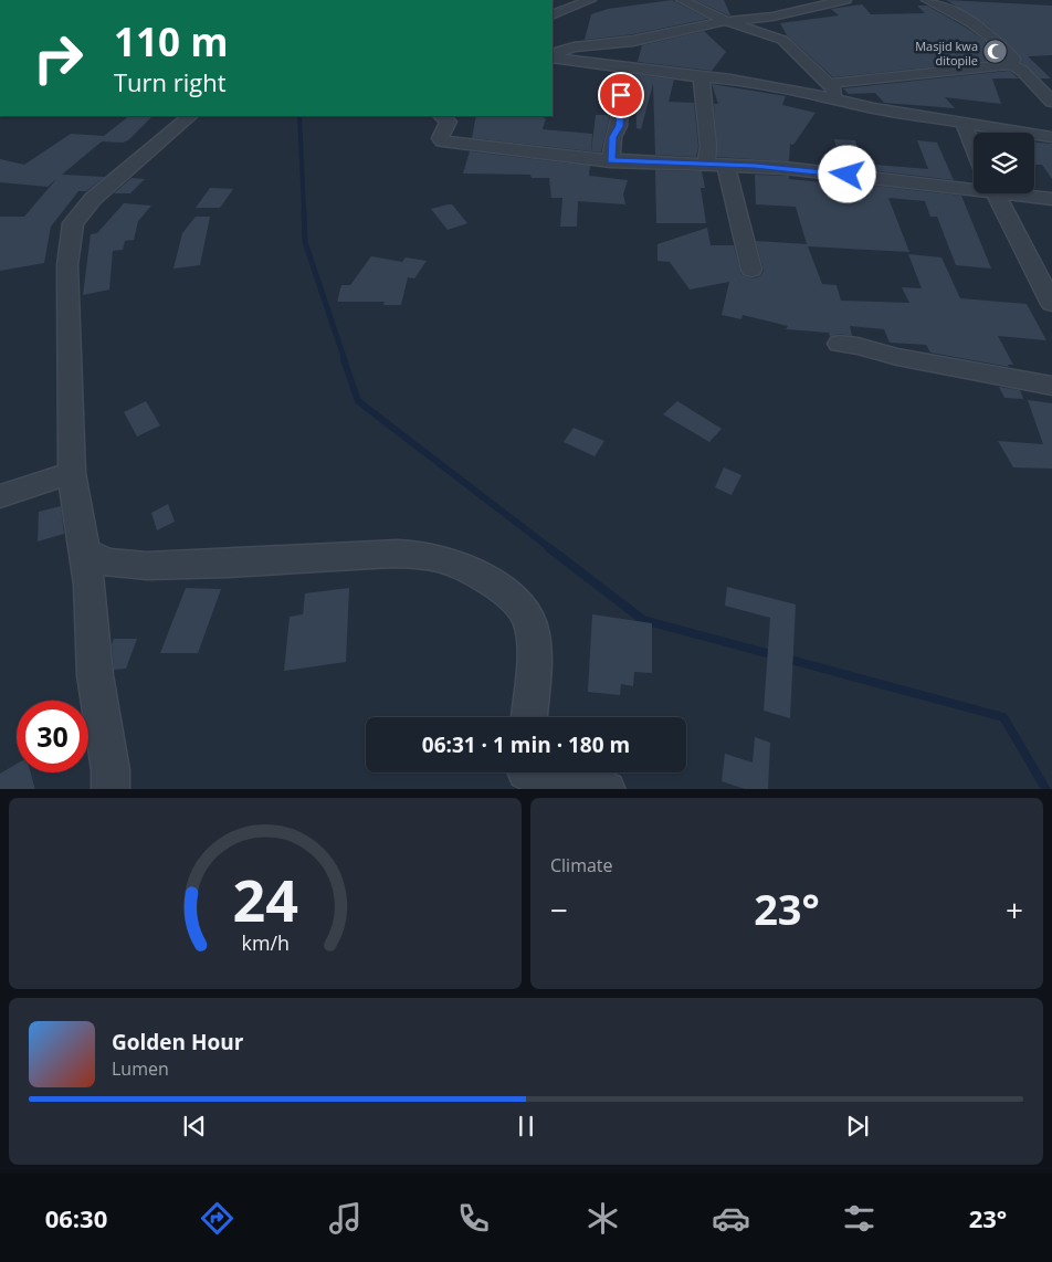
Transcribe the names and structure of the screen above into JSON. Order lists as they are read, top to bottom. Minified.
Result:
{"places":{"mosque":["Masjid kwa ditopile"]},"page":{"turn":["110 m","Turn right"],"limit":"30","trip":"06:31 · 1 min · 180 m","tile":"Climate","heat":["−","23°","+"],"song":["Golden Hour","Lumen"],"tabs":["06:30","23°"],"gauge":["24","km/h"]}}
